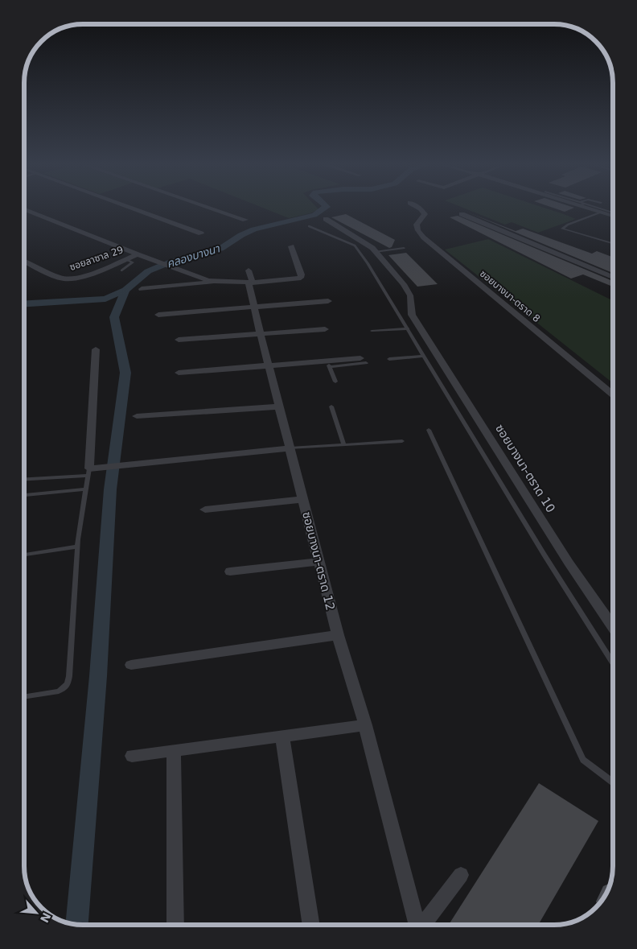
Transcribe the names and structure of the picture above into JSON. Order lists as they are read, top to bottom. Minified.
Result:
{"streets":{"street":["ซอยลาซาล 29","ซอยบางนา-ตราด 8","ซอยบางนา-ตราด 10","ซอยบางนา-ตราด 12"]},"water":["คลองบางนา"],"north":"bottom right"}
